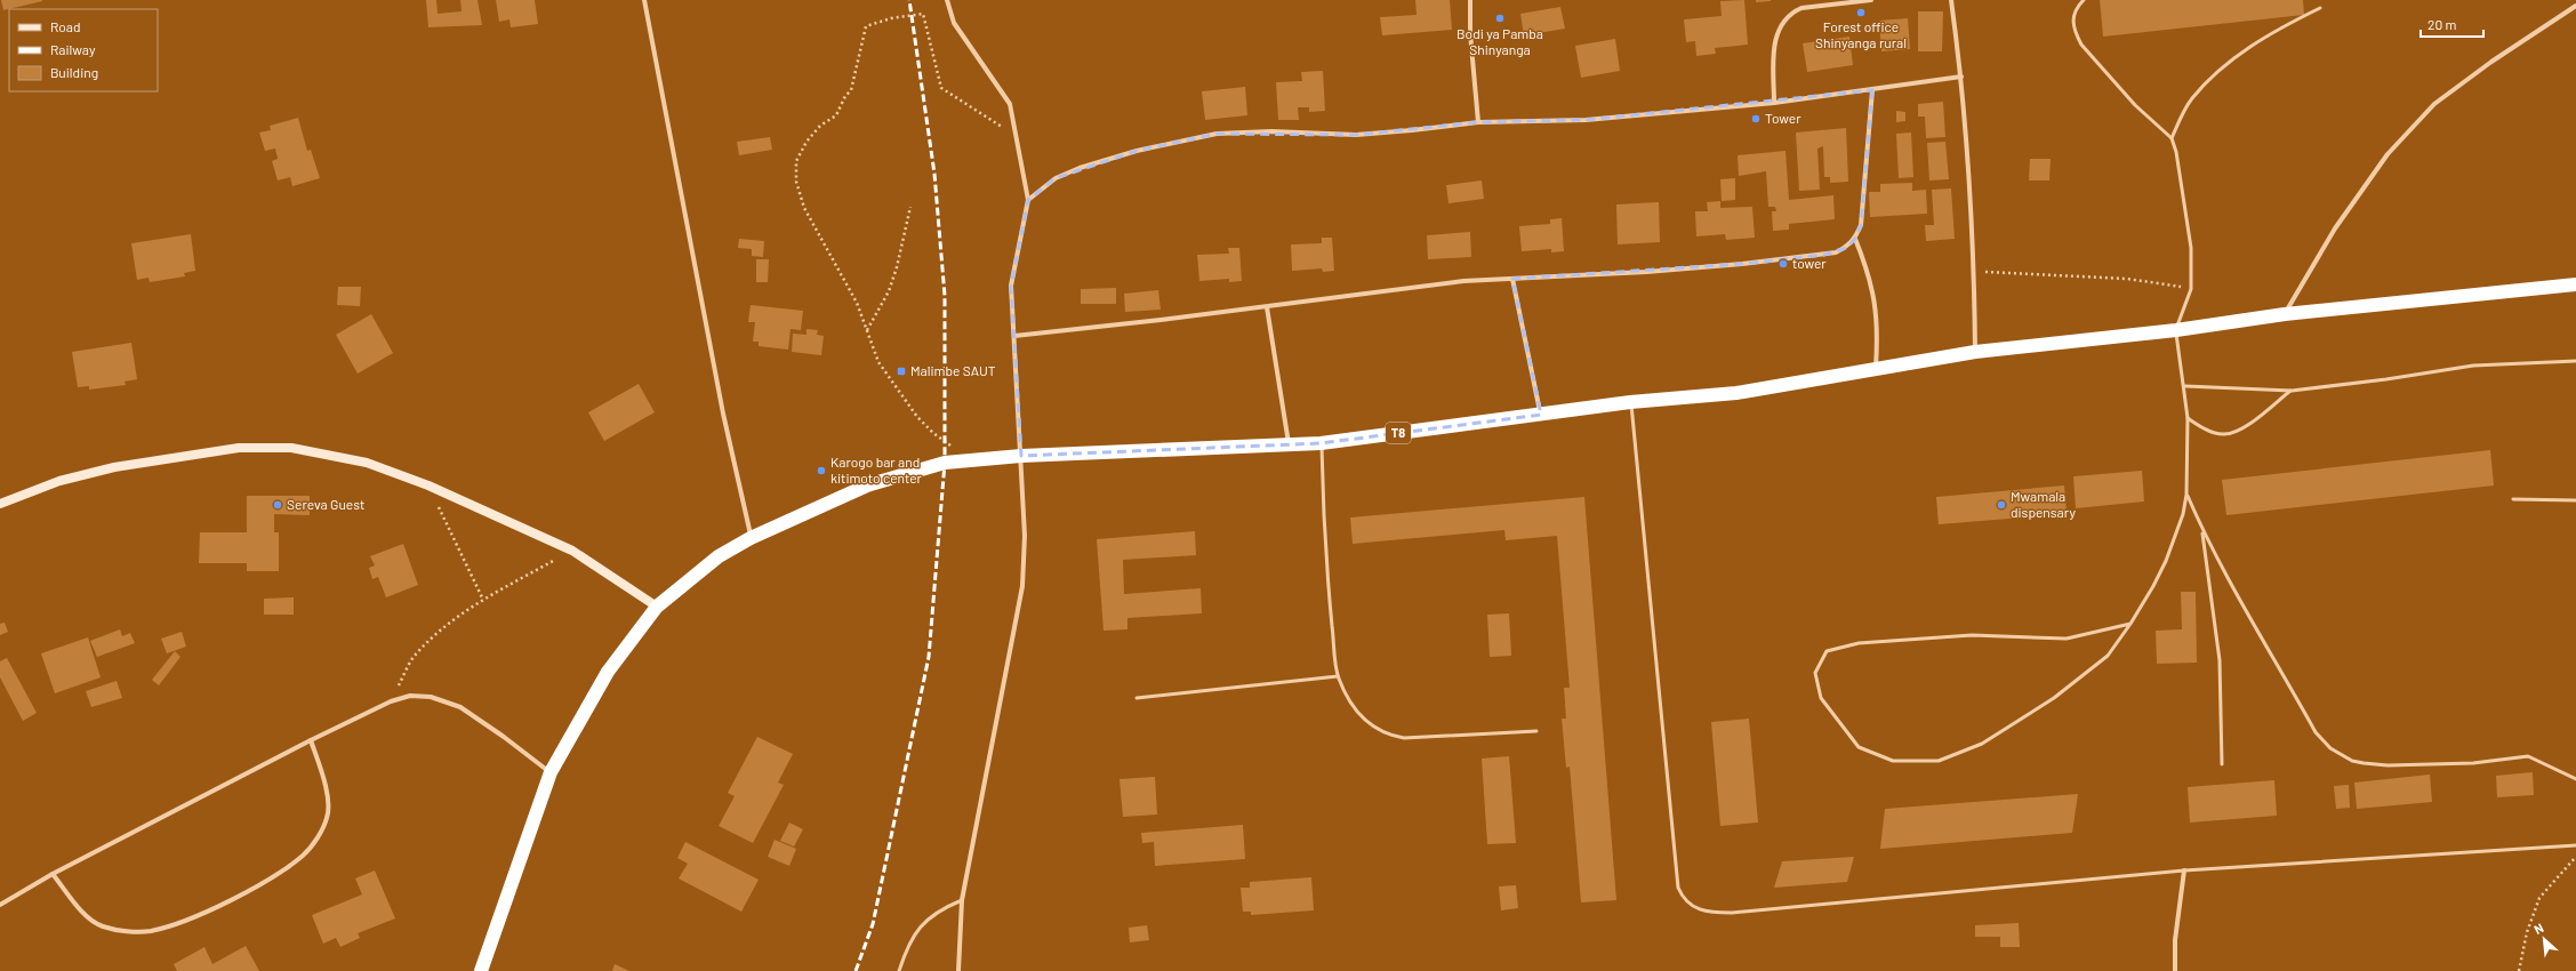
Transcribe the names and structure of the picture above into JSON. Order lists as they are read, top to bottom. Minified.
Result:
{"streets":{"highway":["T8"]},"places":{"other":["Forest office Shinyanga rural","Bodi ya Pamba Shinyanga","Tower","tower","Karogo bar and kitimoto center","Sereva Guest","Mwamala dispensary"],"transit":["Malimbe SAUT"]},"legend":["Road","Railway","Building"],"scale_bar":"20 m","north":"top left"}
